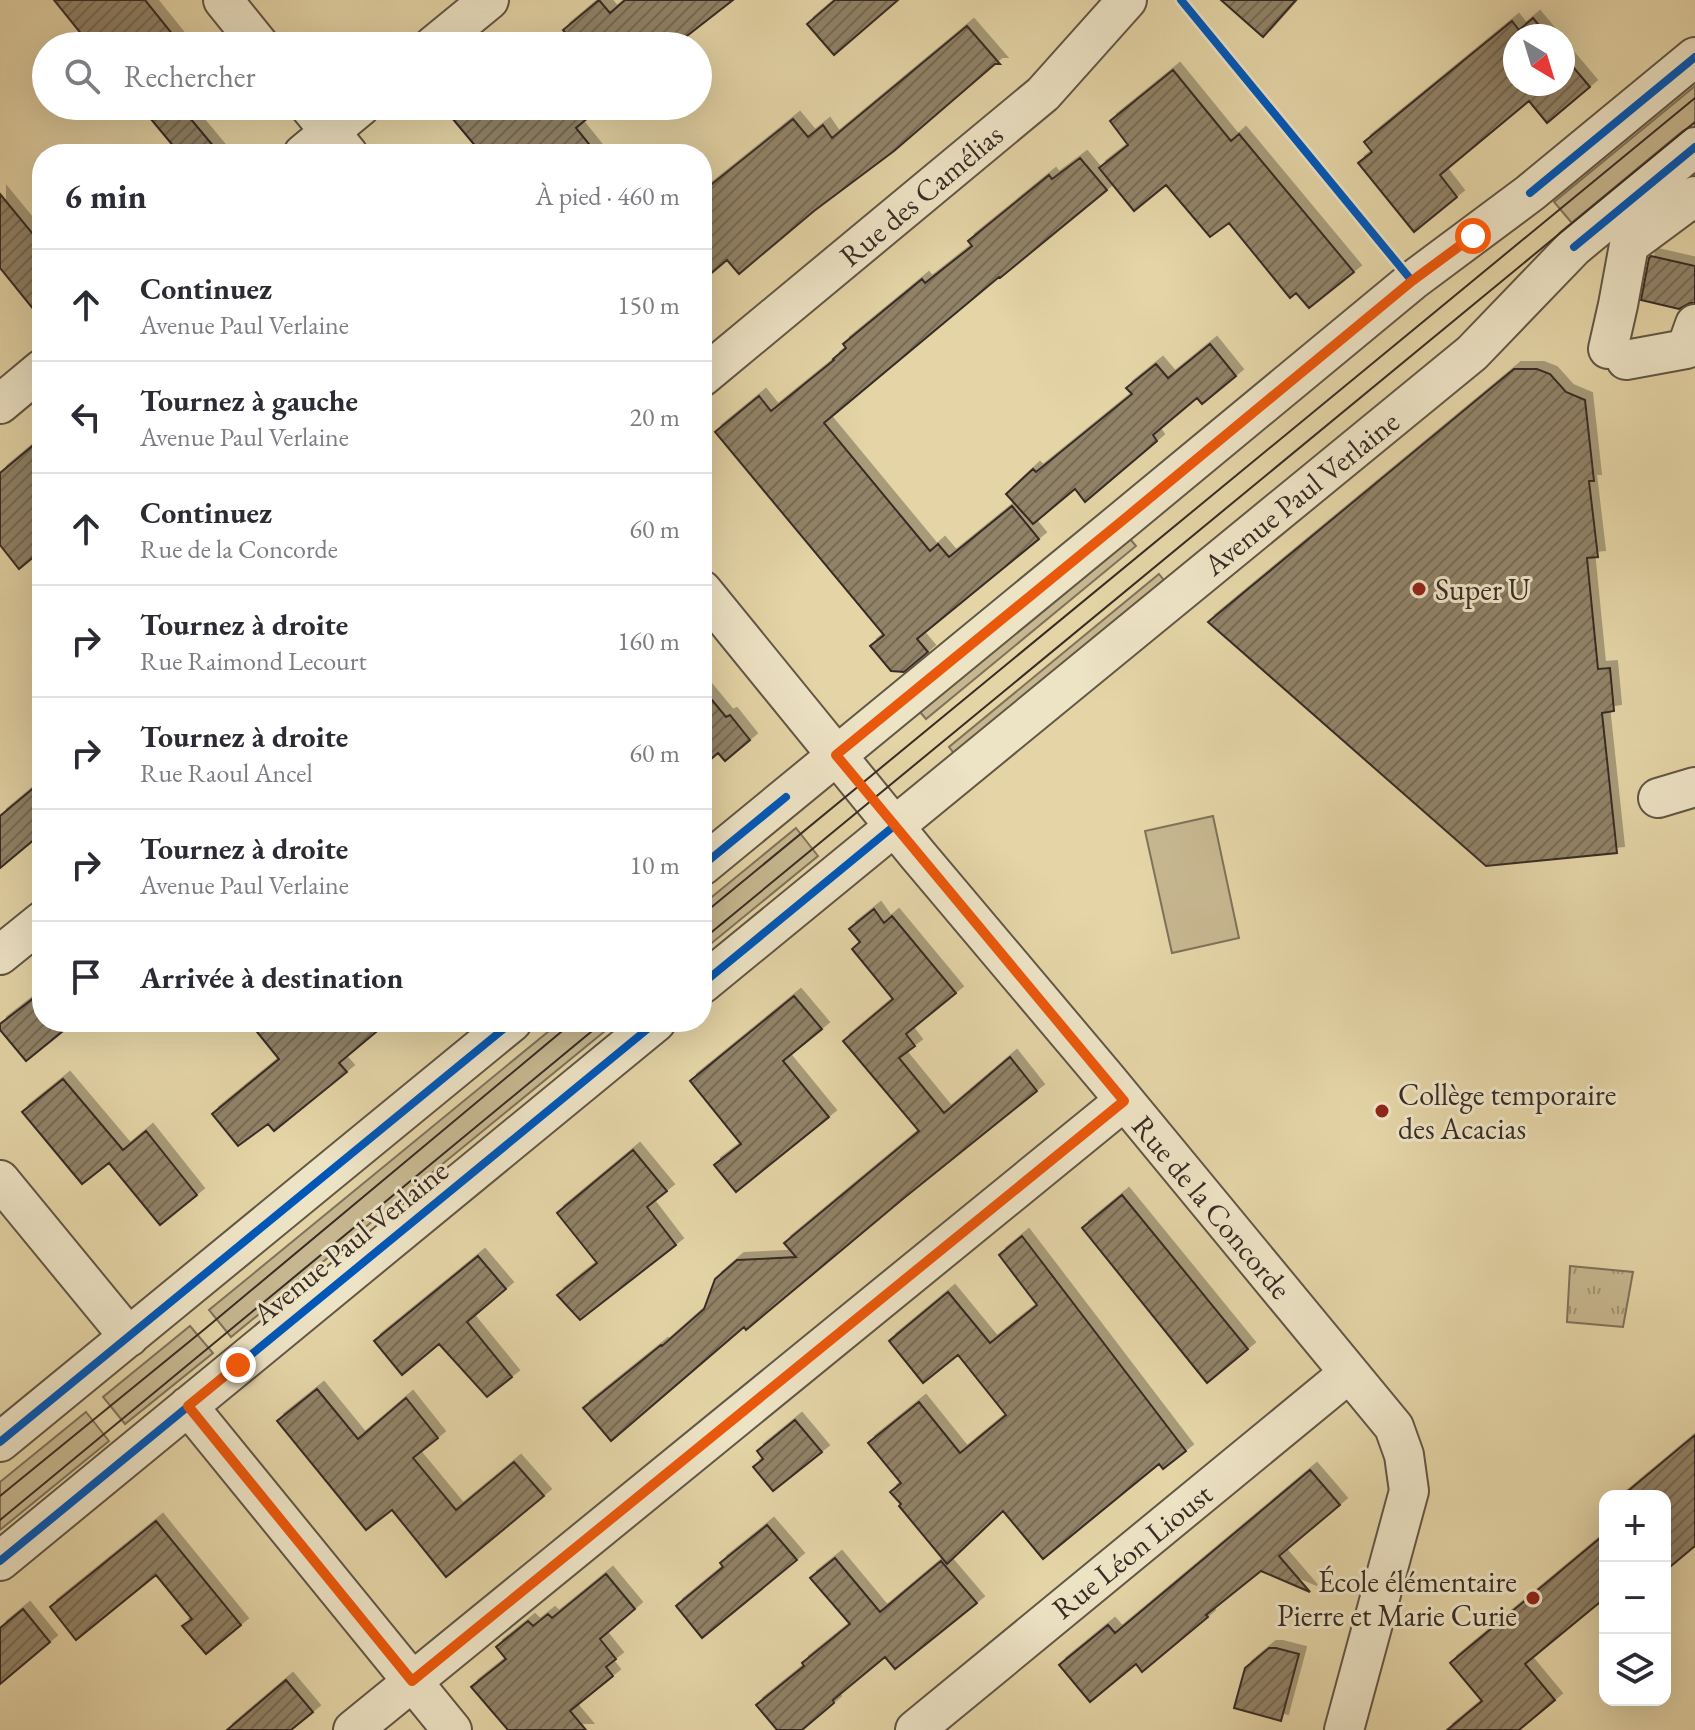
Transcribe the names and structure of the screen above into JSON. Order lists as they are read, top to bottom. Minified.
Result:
{"streets":{"street":["Rue des Camélias","Avenue Paul Verlaine","Rue de la Concorde","Rue Léon Lioust"]},"crossings":[["Avenue Paul Verlaine","Rue de la Concorde"],["Rue de la Concorde","Rue Léon Lioust"]],"places":["Super U","Collège temporaire des Acacias","École élémentaire Pierre et Marie Curie"],"north":"bottom right","page":{"search":"Rechercher","heading":["6 min","À pied · 460 m"],"list":[["Continuez","Avenue Paul Verlaine","150 m"],["Tournez à gauche","Avenue Paul Verlaine","20 m"],["Continuez","Rue de la Concorde","60 m"],["Tournez à droite","Rue Raimond Lecourt","160 m"],["Tournez à droite","Rue Raoul Ancel","60 m"],["Tournez à droite","Avenue Paul Verlaine","10 m"],"Arrivée à destination"],"map_buttons":["+","−"]}}
